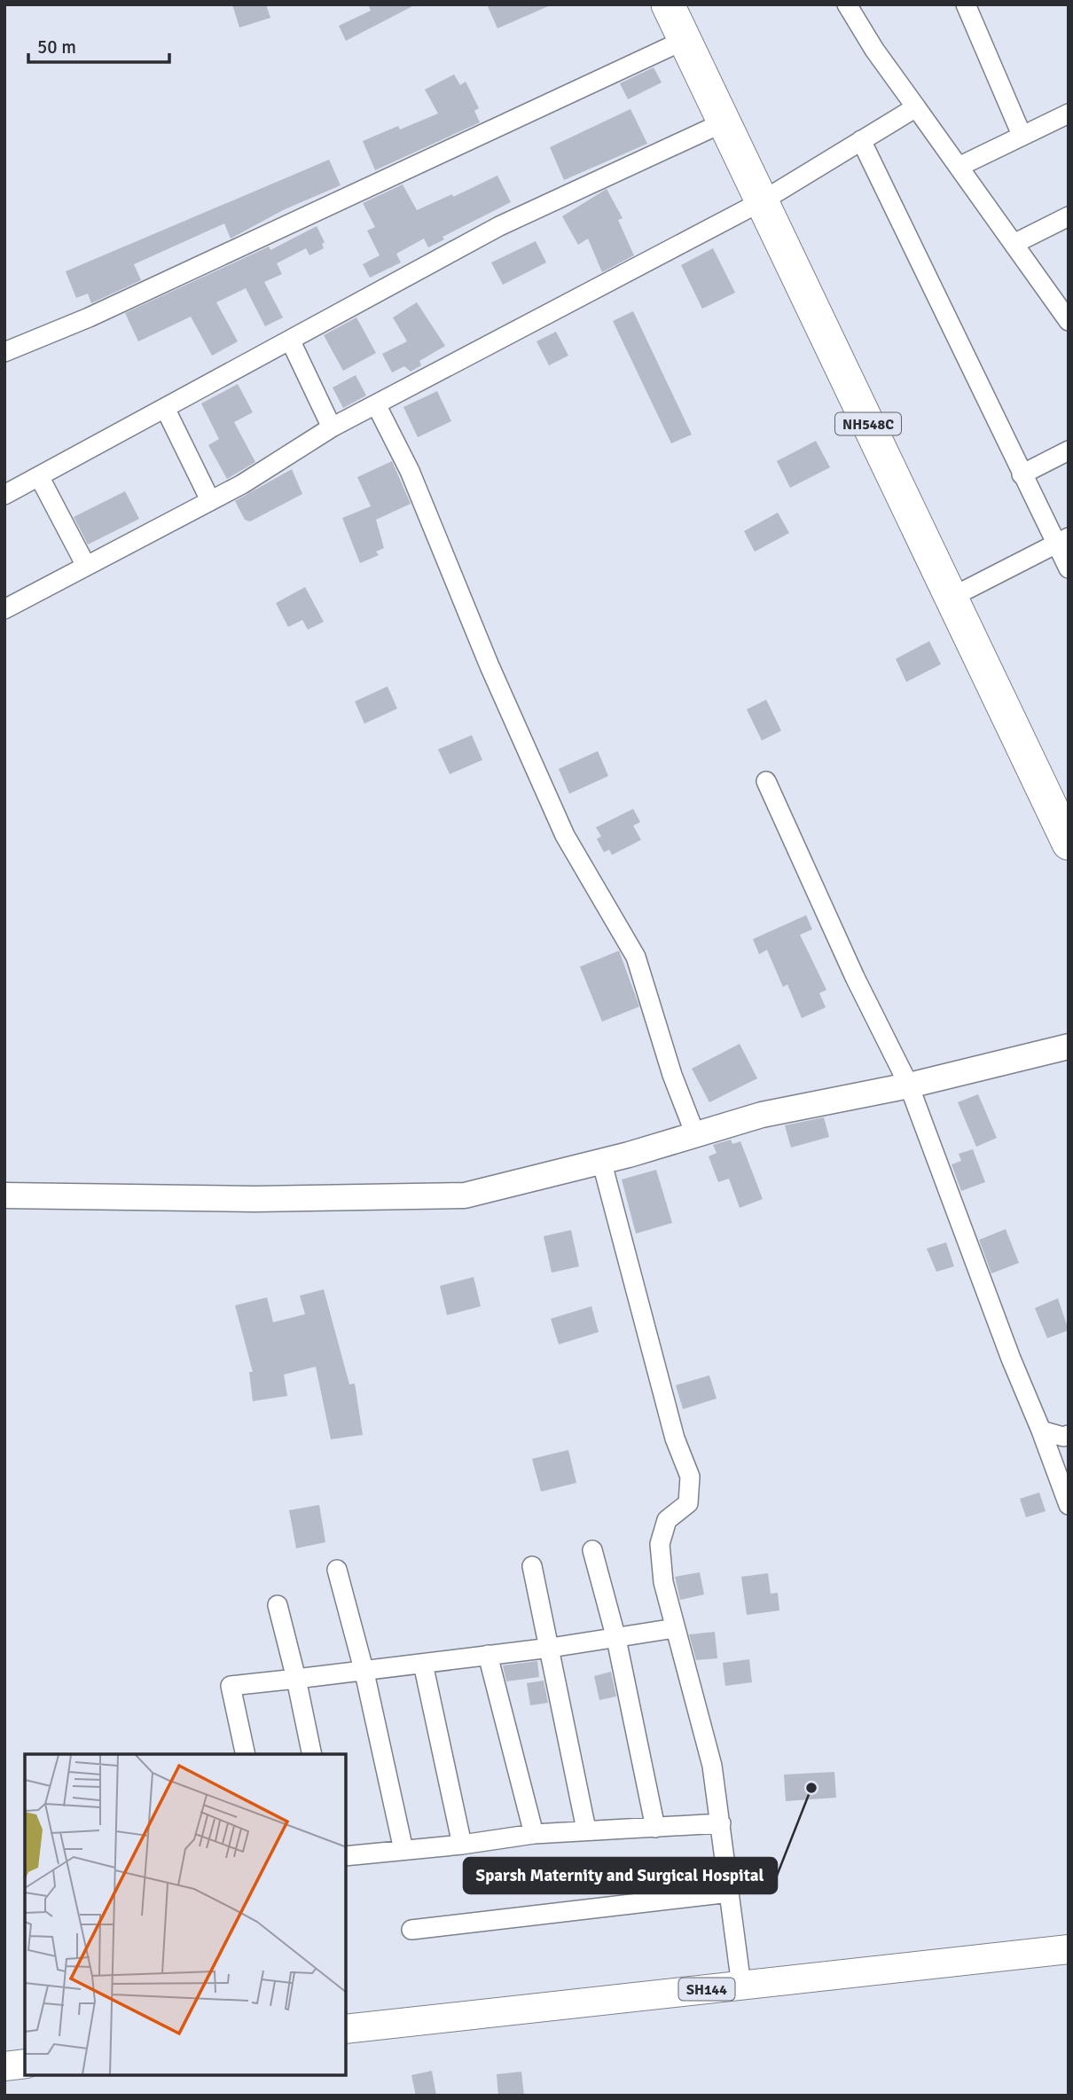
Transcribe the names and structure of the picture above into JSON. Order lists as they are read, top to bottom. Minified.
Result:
{"streets":{"highway":["NH548C"],"main road":["SH144"]},"places":["Sparsh Maternity and Surgical Hospital"],"scale_bar":"50 m"}
